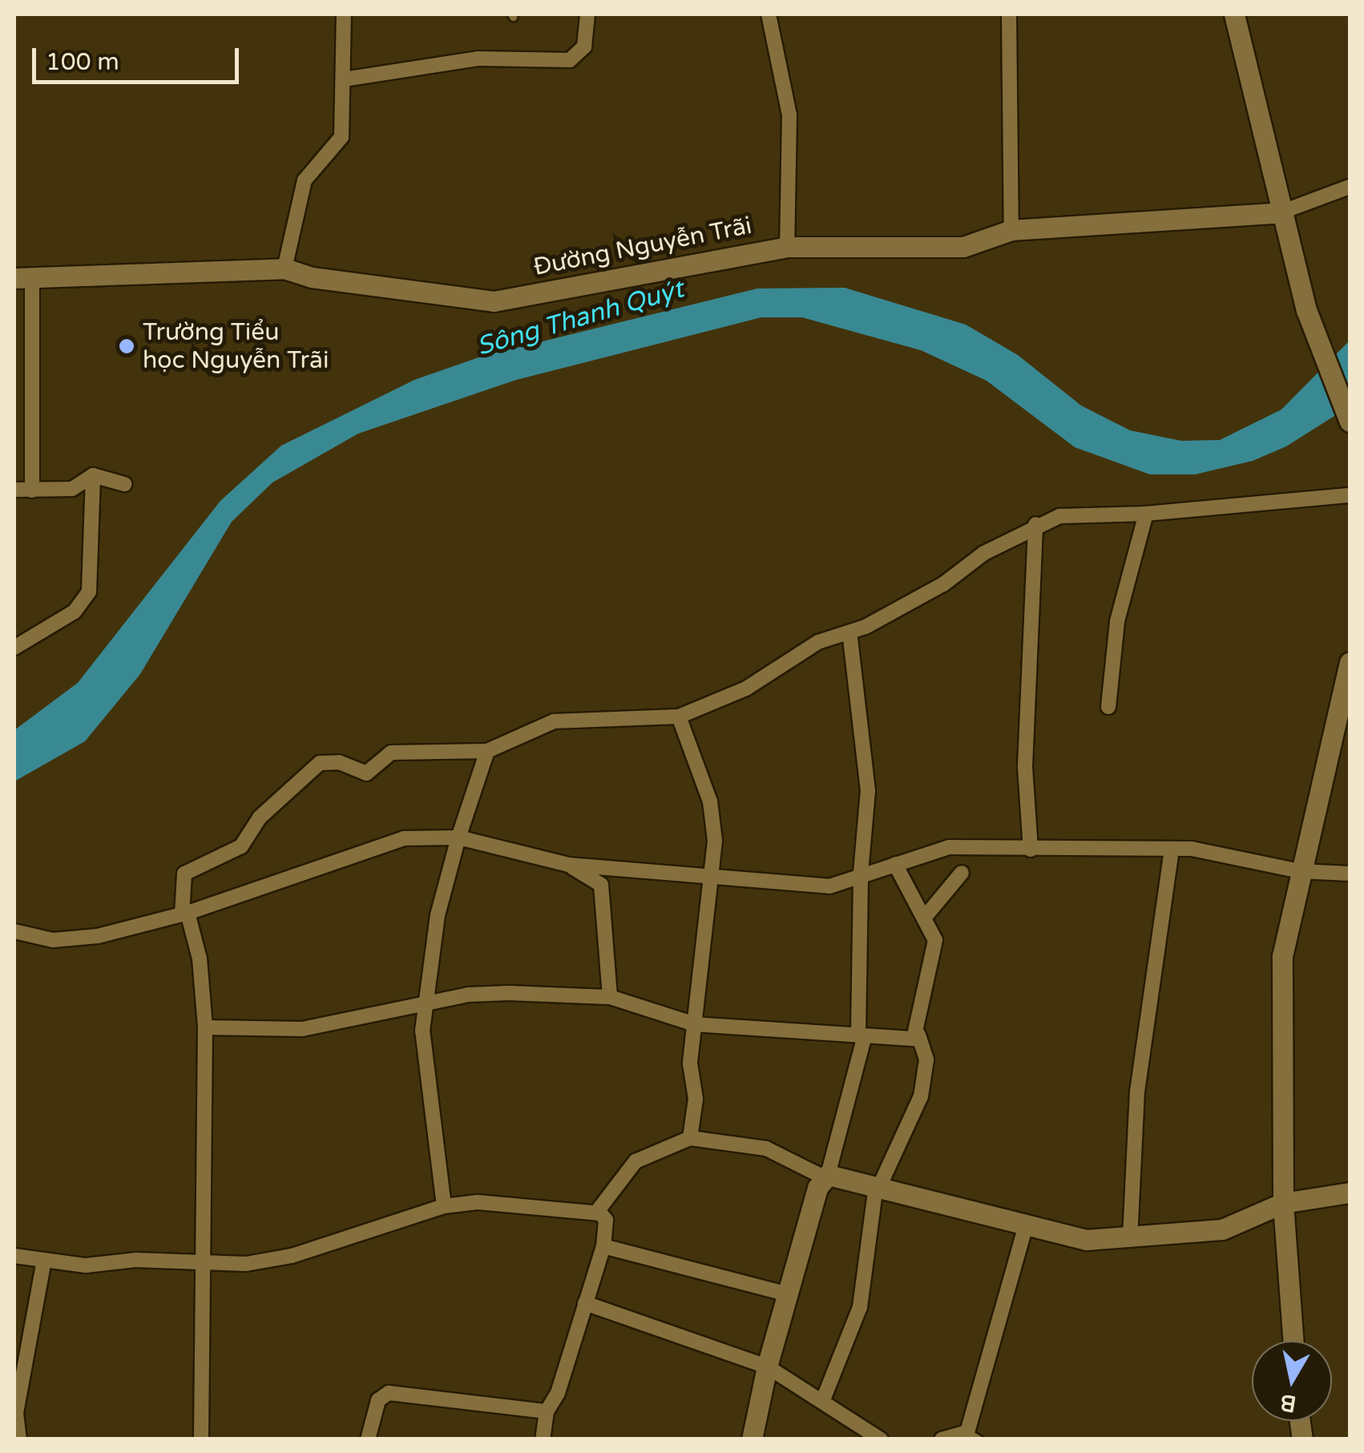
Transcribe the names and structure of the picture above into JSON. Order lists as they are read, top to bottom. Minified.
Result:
{"streets":{"street":["Đường Nguyễn Trãi"]},"water":["Sông Thanh Quýt"],"places":["Trường Tiểu học Nguyễn Trãi"],"scale_bar":"100 m","north":"bottom"}
